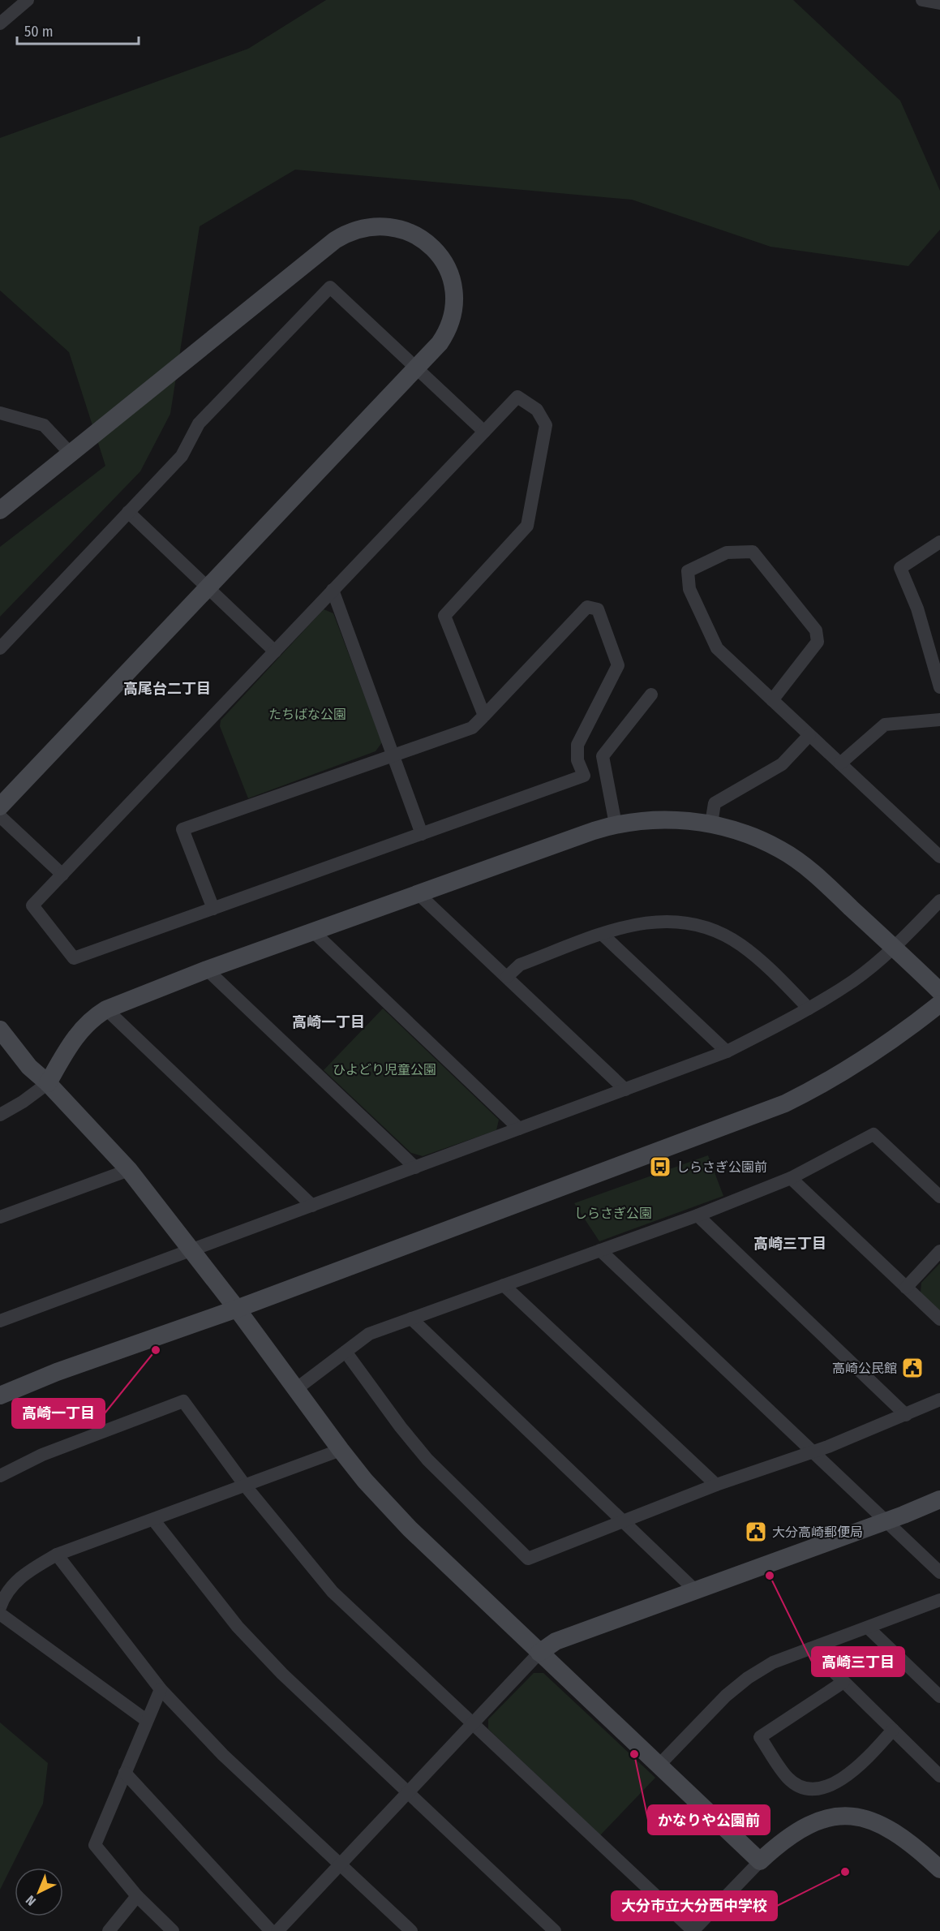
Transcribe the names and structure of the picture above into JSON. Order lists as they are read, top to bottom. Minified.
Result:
{"districts":["高尾台二丁目","高崎一丁目","高崎三丁目"],"parks":["たちばな公園","ひよどり児童公園","しらさぎ公園"],"places":{"bus stop":["しらさぎ公園前"],"other":["高崎一丁目","高崎三丁目","かなりや公園前","大分市立大分西中学校"],"public building":["高崎公民館","大分高崎郵便局"]},"scale_bar":"50 m","north":"bottom left"}
